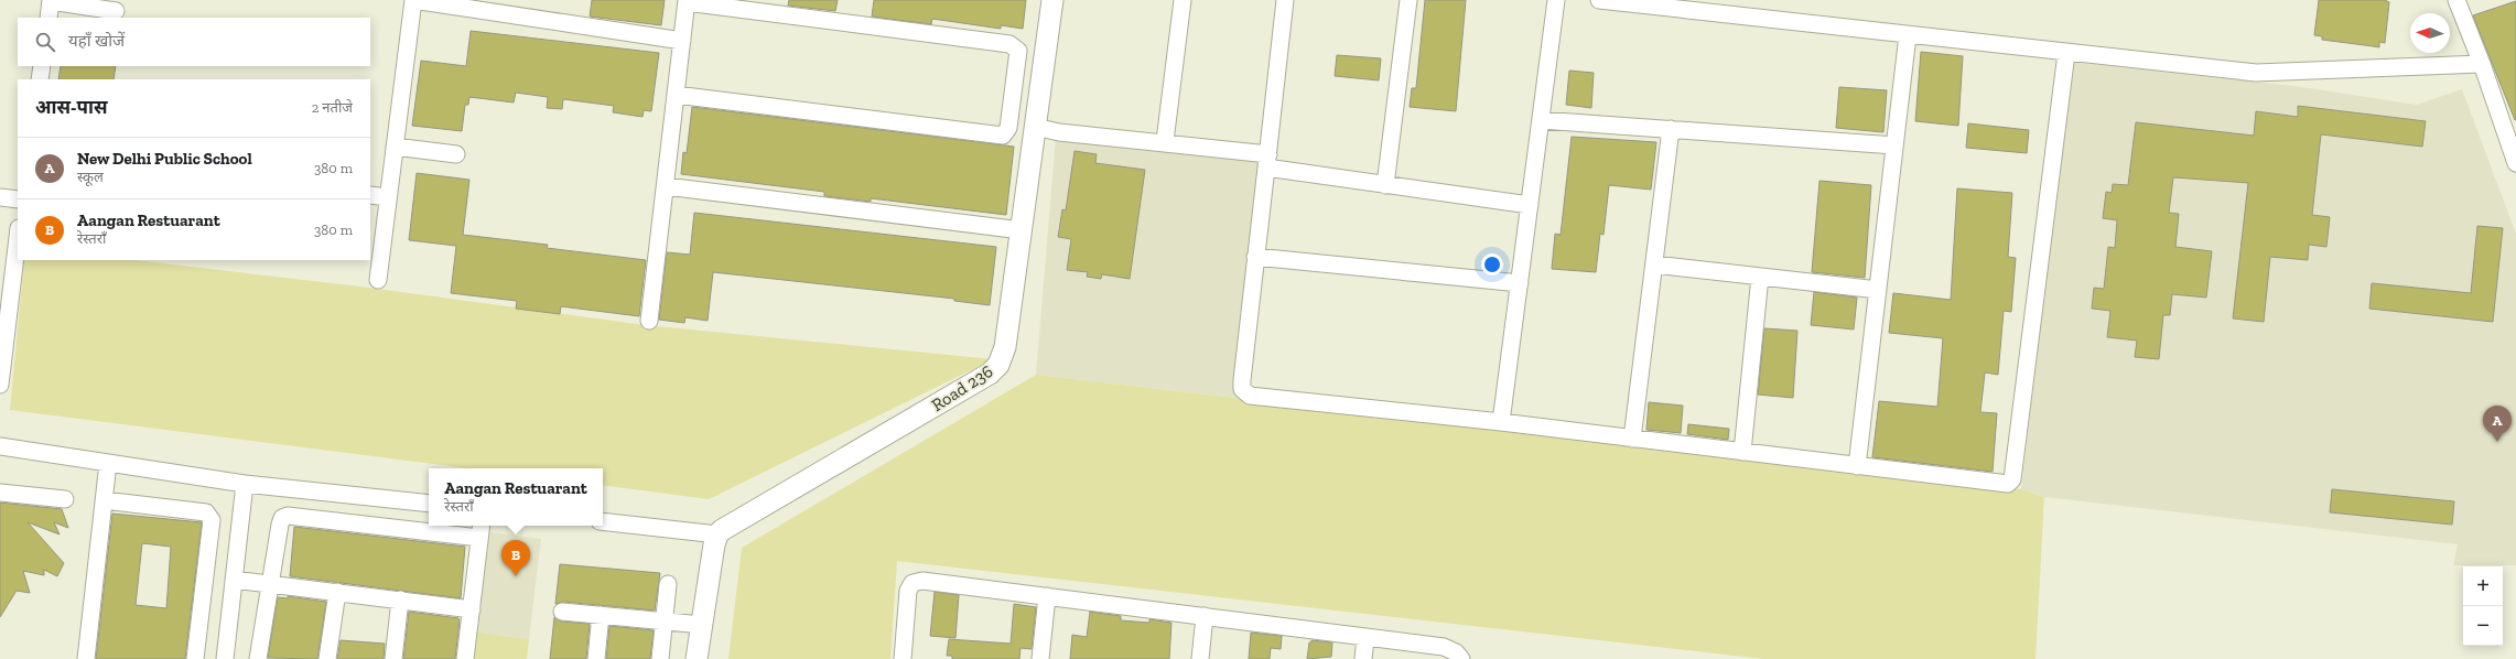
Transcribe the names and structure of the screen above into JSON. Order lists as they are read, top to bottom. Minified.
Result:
{"streets":{"street":["Road 236"]},"north":"left","page":{"search":"यहाँ खोजें","heading":["आस-पास","2 नतीजे"],"list":[{"mark":"A","name":"New Delhi Public School","note":"स्कूल","value":"380 m"},{"mark":"B","name":"Aangan Restuarant","note":"रेस्तराँ","value":"380 m"}],"pins":["A","B"],"popup":["Aangan Restuarant","रेस्तराँ"],"map_buttons":["+","−"]}}
